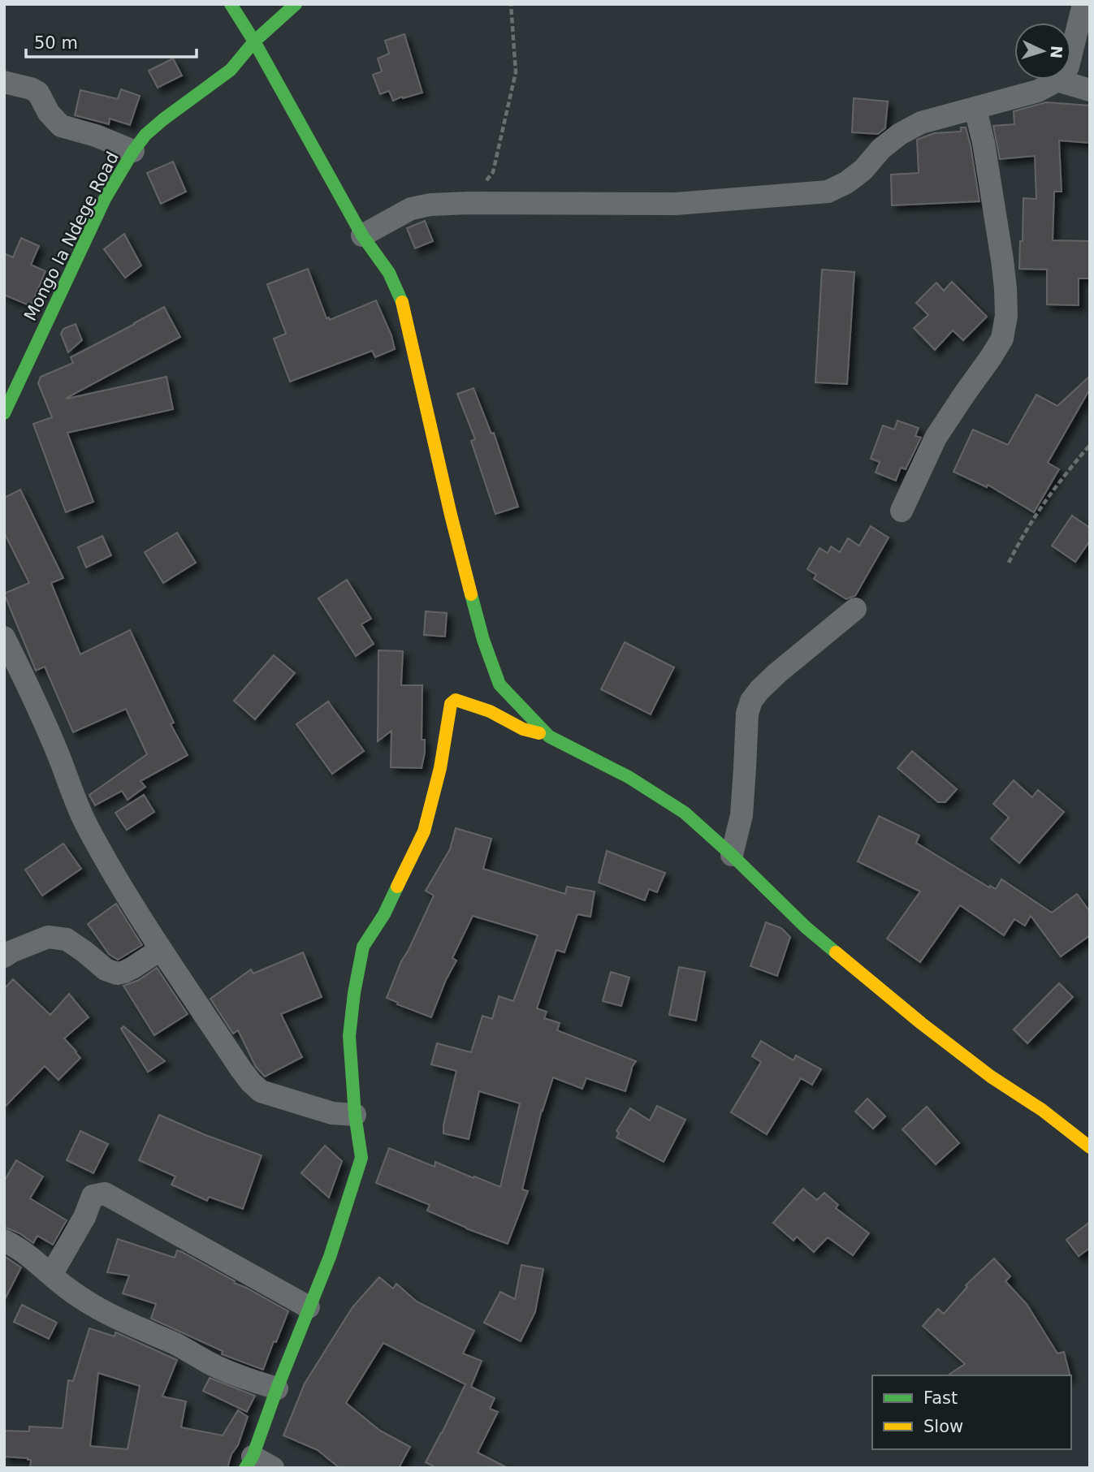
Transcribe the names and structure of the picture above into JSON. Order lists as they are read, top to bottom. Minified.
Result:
{"streets":{"street":["Mongo la Ndege Road"]},"legend":["Fast","Slow"],"scale_bar":"50 m","north":"right"}
